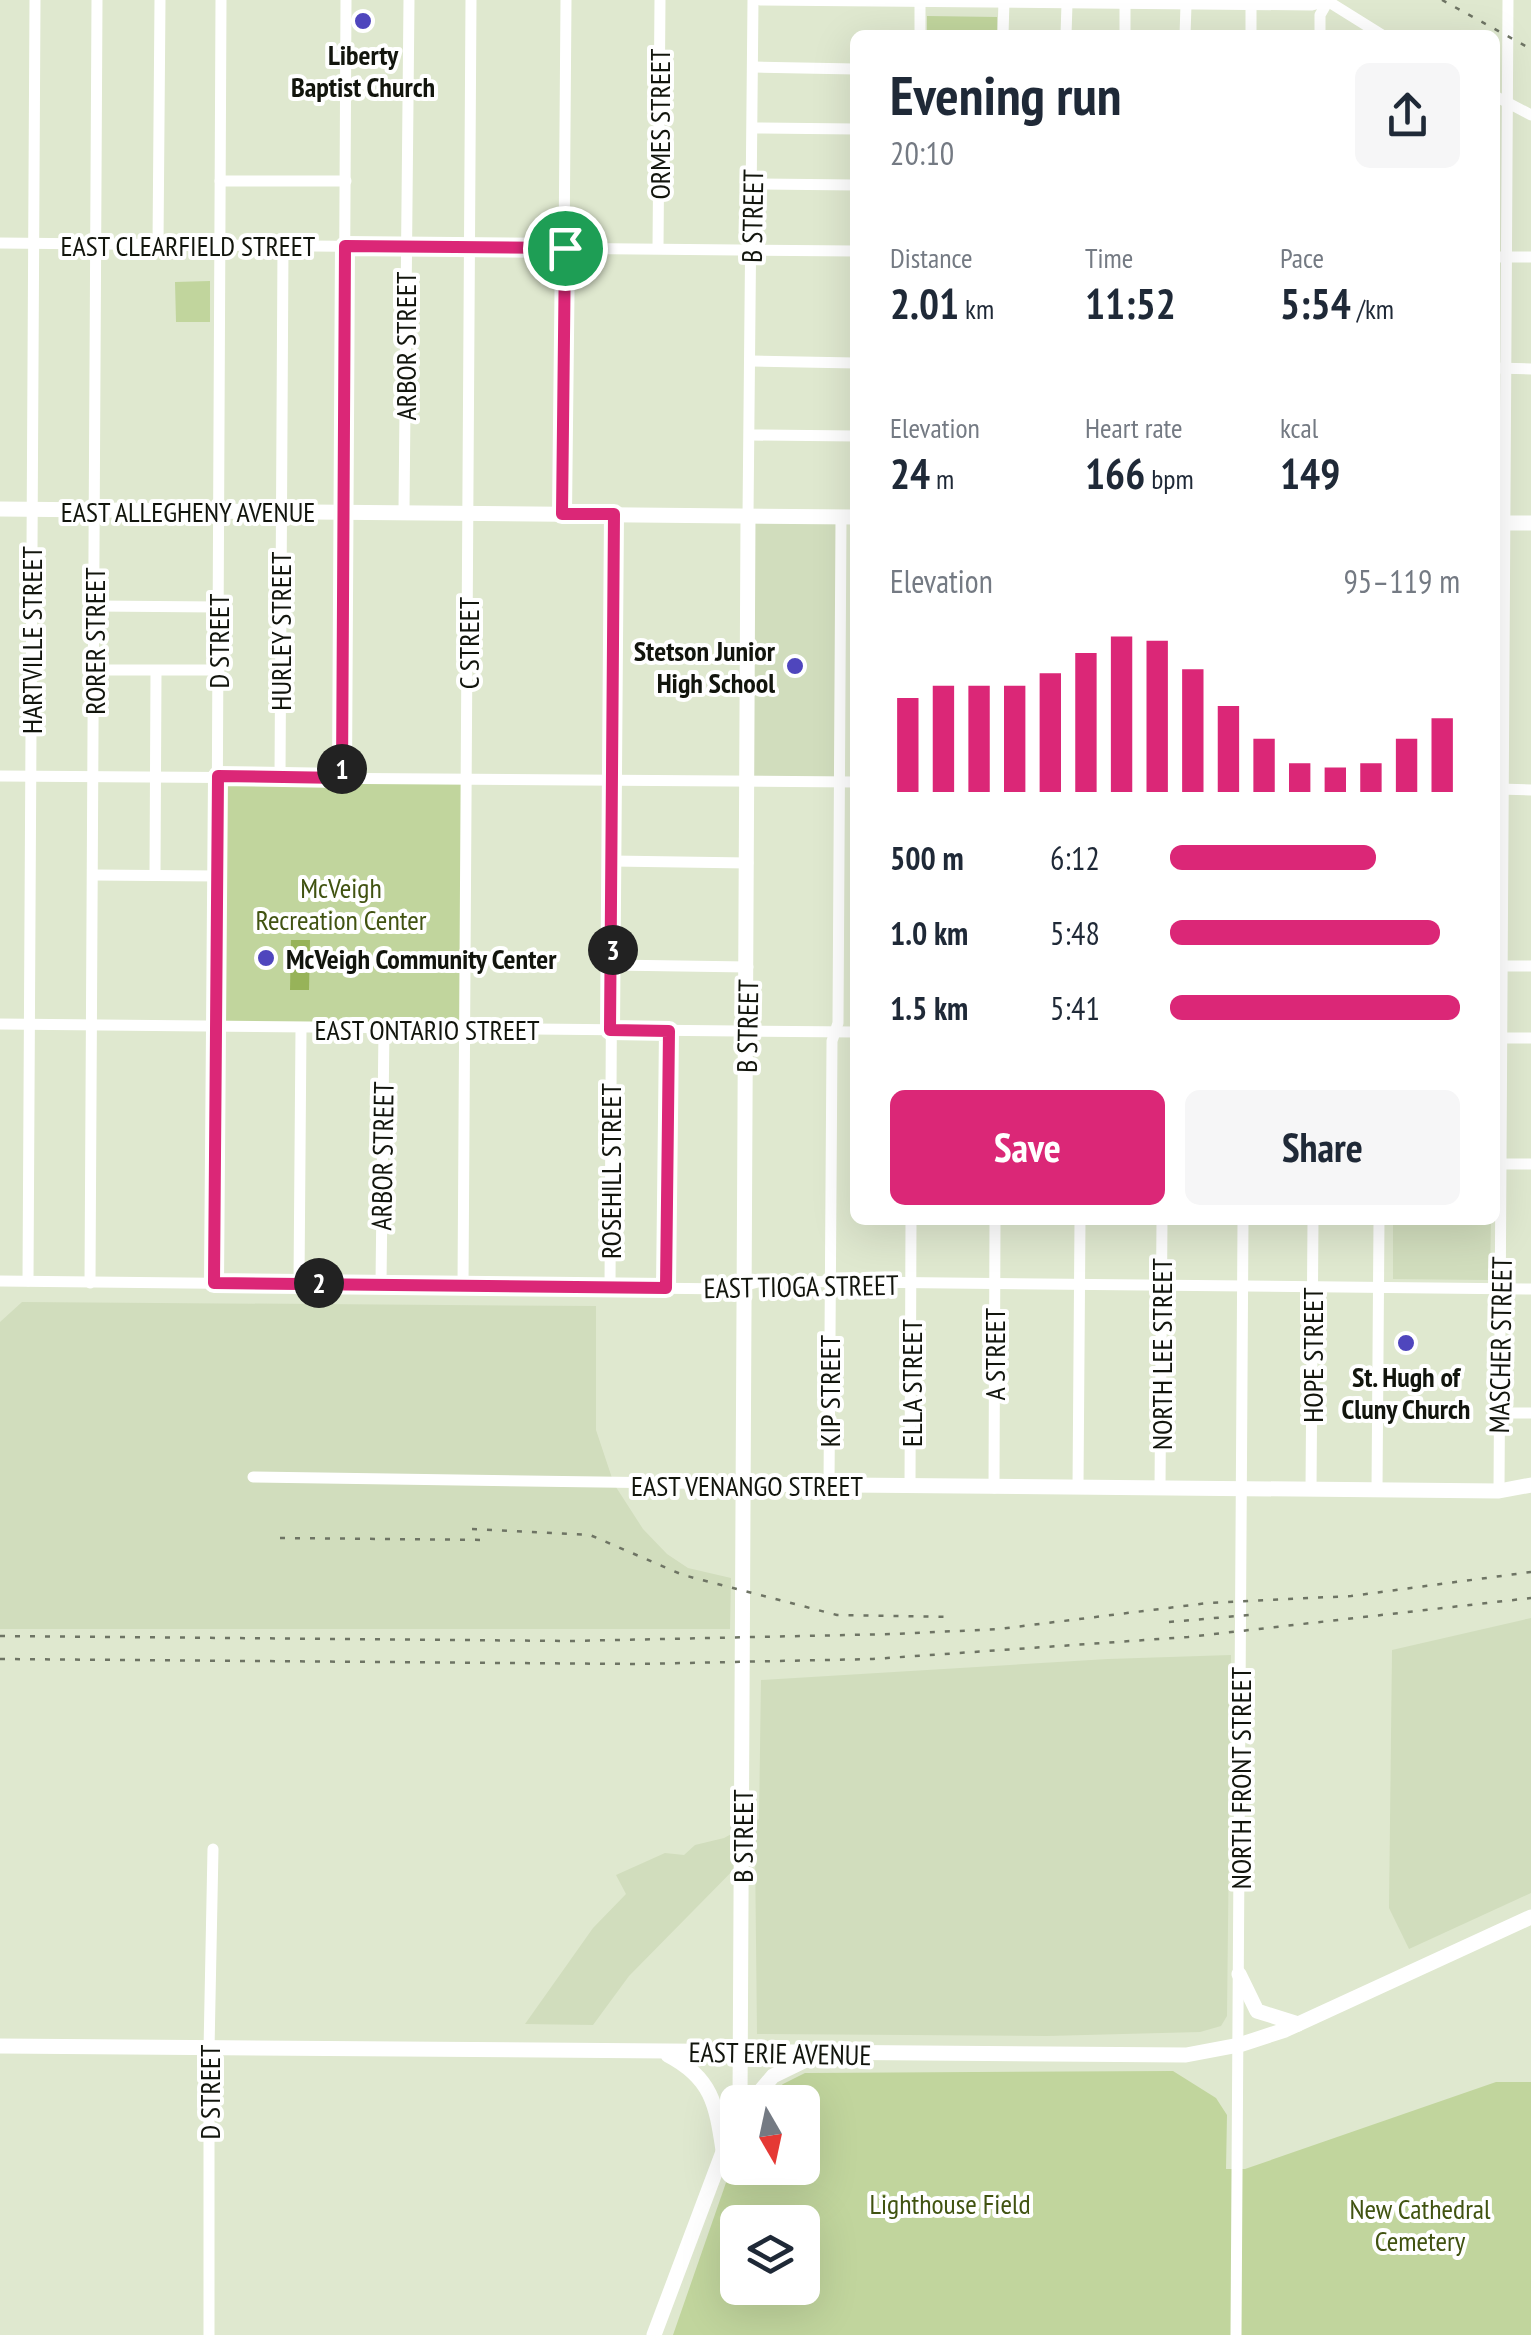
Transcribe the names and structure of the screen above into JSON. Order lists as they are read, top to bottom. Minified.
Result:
{"streets":{"main road":["B STREET","EAST ALLEGHENY AVENUE","EAST VENANGO STREET","EAST ERIE AVENUE"],"street":["ORMES STREET","EAST CLEARFIELD STREET","ARBOR STREET","HURLEY STREET","HARTVILLE STREET","RORER STREET","D STREET","C STREET","EAST ONTARIO STREET","ROSEHILL STREET","EAST TIOGA STREET","MASCHER STREET","A STREET","NORTH LEE STREET","HOPE STREET","ELLA STREET","KIP STREET","NORTH FRONT STREET"]},"crossings":[["ORMES STREET","EAST CLEARFIELD STREET"],["B STREET","EAST CLEARFIELD STREET"],["B STREET","EAST ALLEGHENY AVENUE"],["B STREET","EAST ONTARIO STREET"],["B STREET","EAST TIOGA STREET"],["B STREET","EAST VENANGO STREET"],["B STREET","EAST ERIE AVENUE"],["EAST CLEARFIELD STREET","ARBOR STREET"],["EAST CLEARFIELD STREET","HURLEY STREET"],["EAST CLEARFIELD STREET","HARTVILLE STREET"],["EAST CLEARFIELD STREET","RORER STREET"],["EAST CLEARFIELD STREET","D STREET"],["EAST CLEARFIELD STREET","C STREET"],["ARBOR STREET","EAST ALLEGHENY AVENUE"],["ARBOR STREET","EAST ONTARIO STREET"],["ARBOR STREET","EAST TIOGA STREET"],["EAST ALLEGHENY AVENUE","HURLEY STREET"],["EAST ALLEGHENY AVENUE","HARTVILLE STREET"],["EAST ALLEGHENY AVENUE","RORER STREET"],["EAST ALLEGHENY AVENUE","D STREET"],["EAST ALLEGHENY AVENUE","C STREET"],["EAST ALLEGHENY AVENUE","ROSEHILL STREET"],["EAST ALLEGHENY AVENUE","KIP STREET"],["HARTVILLE STREET","EAST ONTARIO STREET"],["HARTVILLE STREET","EAST TIOGA STREET"],["RORER STREET","EAST ONTARIO STREET"],["RORER STREET","EAST TIOGA STREET"],["D STREET","EAST ONTARIO STREET"],["D STREET","EAST TIOGA STREET"],["D STREET","EAST ERIE AVENUE"],["C STREET","EAST ONTARIO STREET"],["C STREET","EAST TIOGA STREET"],["EAST ONTARIO STREET","ROSEHILL STREET"],["EAST ONTARIO STREET","KIP STREET"],["ROSEHILL STREET","EAST TIOGA STREET"],["EAST TIOGA STREET","MASCHER STREET"],["EAST TIOGA STREET","A STREET"],["EAST TIOGA STREET","NORTH LEE STREET"],["EAST TIOGA STREET","HOPE STREET"],["EAST TIOGA STREET","ELLA STREET"],["EAST TIOGA STREET","KIP STREET"],["EAST TIOGA STREET","NORTH FRONT STREET"],["MASCHER STREET","EAST VENANGO STREET"],["A STREET","EAST VENANGO STREET"],["NORTH LEE STREET","EAST VENANGO STREET"],["HOPE STREET","EAST VENANGO STREET"],["ELLA STREET","EAST VENANGO STREET"],["KIP STREET","EAST VENANGO STREET"],["EAST VENANGO STREET","NORTH FRONT STREET"],["NORTH FRONT STREET","EAST ERIE AVENUE"]],"parks":["McVeigh Recreation Center","Lighthouse Field","New Cathedral Cemetery"],"places":["Liberty Baptist Church","Stetson Junior High School","McVeigh Community Center","St. Hugh of Cluny Church"],"north":"bottom","page":{"heading":["Evening run","20:10"],"stats":[["Distance","2.01 km"],["Time","11:52"],["Pace","5:54 /km"],["Elevation","24 m"],["Heart rate","166 bpm"],["kcal","149"]],"chart":["Elevation","95–119 m"],"pins":["1","3","2"],"list":[{"name":"500 m","note":"6:12"},{"name":"1.0 km","note":"5:48"},{"name":"1.5 km","note":"5:41"}],"buttons":["Save","Share"]}}
